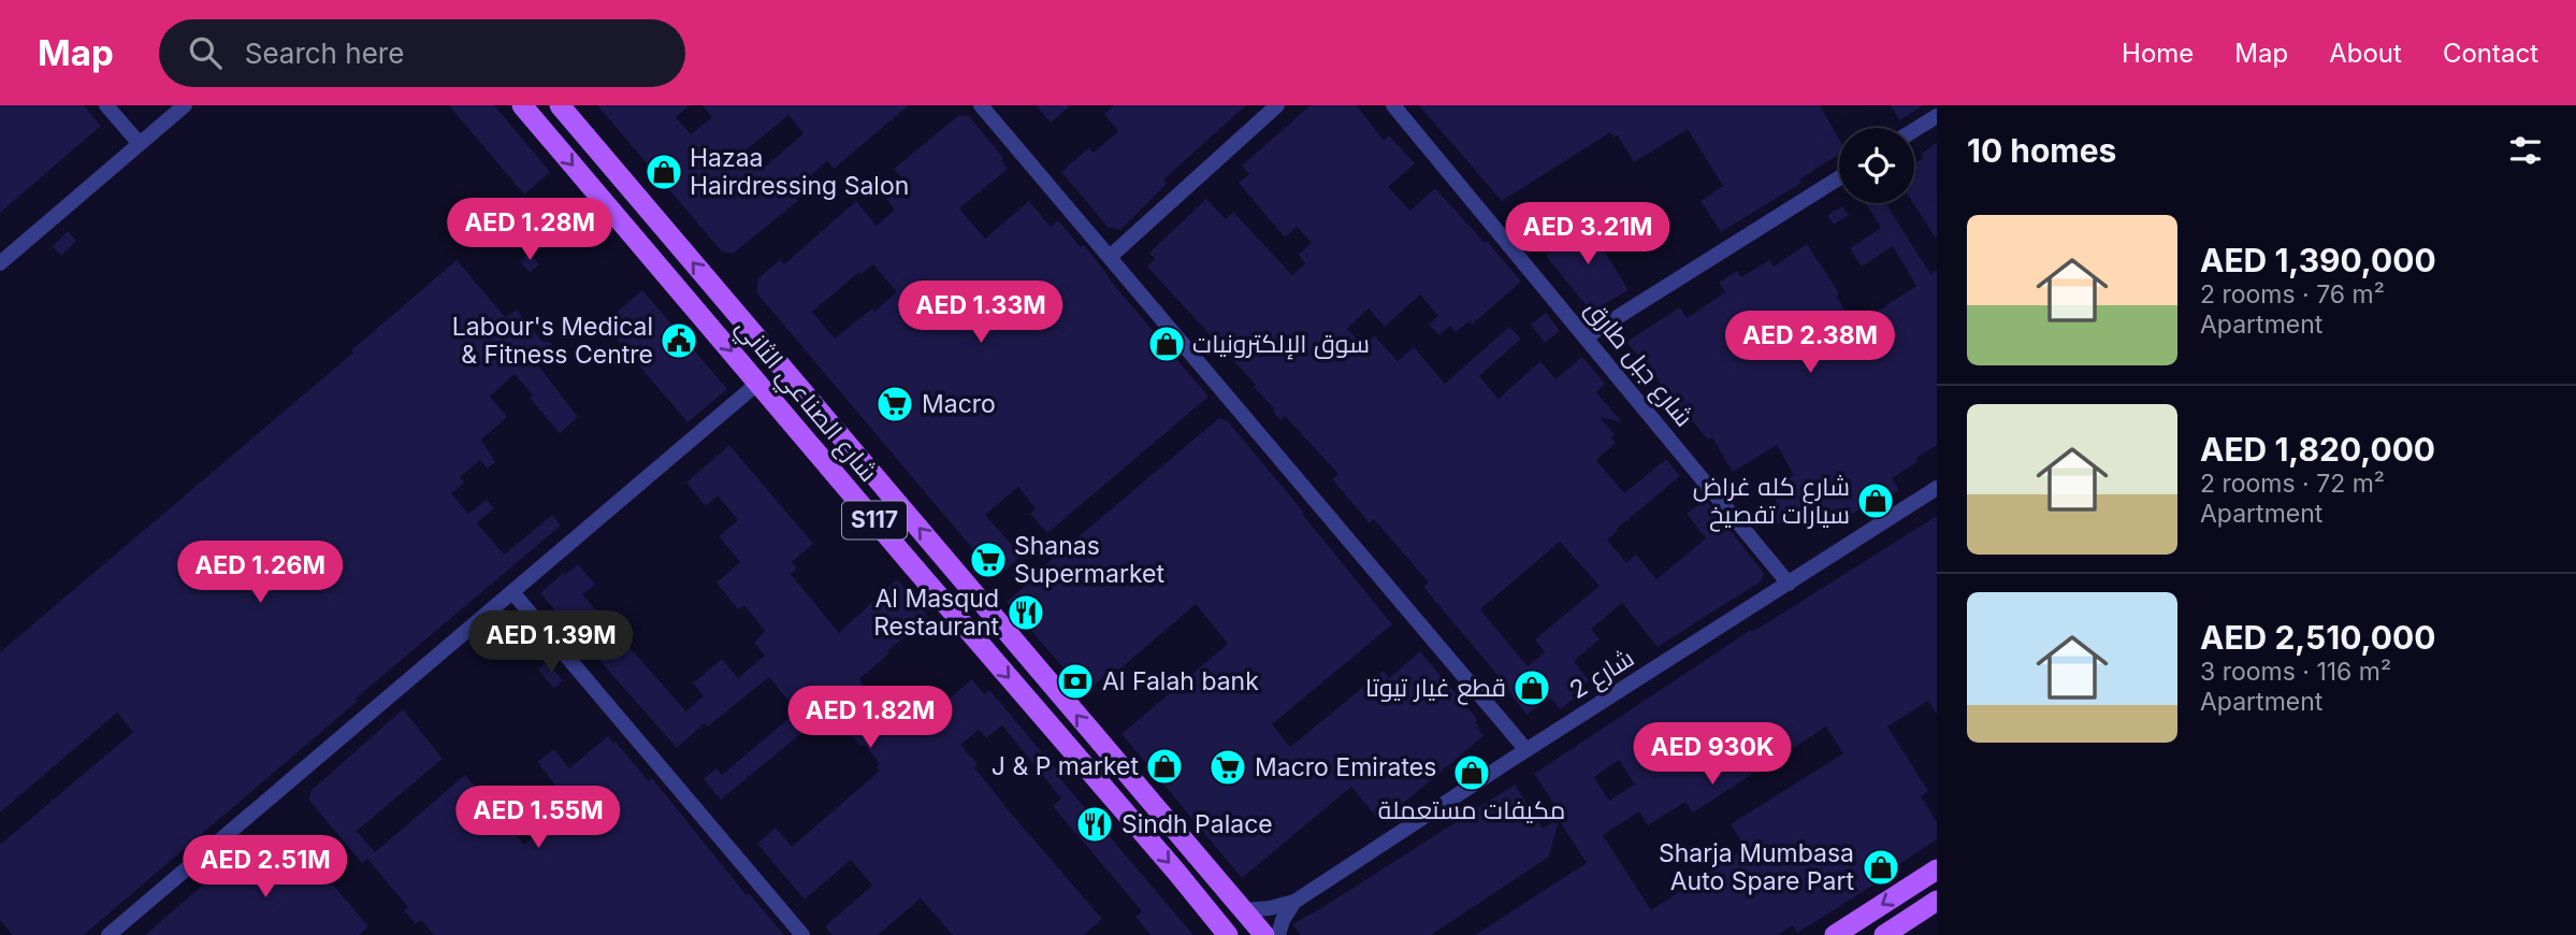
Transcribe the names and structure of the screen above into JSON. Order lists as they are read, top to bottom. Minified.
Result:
{"streets":{"main road":["شارع الصناعي الثاني","S117"],"street":["شارع جبل طارق","شارع 2"]},"crossings":[["شارع جبل طارق","شارع 2"],["شارع الصناعي الثاني","شارع 2"]],"places":{"shop":["Hazaa Hairdressing Salon","سوق الإلكترونيات","شارع كله غراض سيارات تفصيخ","قطع غيار تيوتا","J & P market","مكيفات مستعملة","Sharja Mumbasa Auto Spare Part"],"public building":["Labour's Medical & Fitness Centre"],"supermarket":["Macro","Shanas Supermarket","Macro Emirates"],"restaurant":["Al Masqud Restaurant","Sindh Palace"],"bank":["Al Falah bank"]},"page":{"header":"Map","search":"Search here","nav":["Home","Map","About","Contact"],"heading":"10 homes","list":[{"name":"AED 1,390,000","note":"2 rooms · 76 m² · Apartment"},{"name":"AED 1,820,000","note":"2 rooms · 72 m² · Apartment"},{"name":"AED 2,510,000","note":"3 rooms · 116 m² · Apartment"}],"price":["AED 1.28M","AED 3.21M","AED 1.33M","AED 2.38M","AED 1.26M","AED 1.39M","AED 1.82M","AED 930K","AED 1.55M","AED 2.51M"]}}
